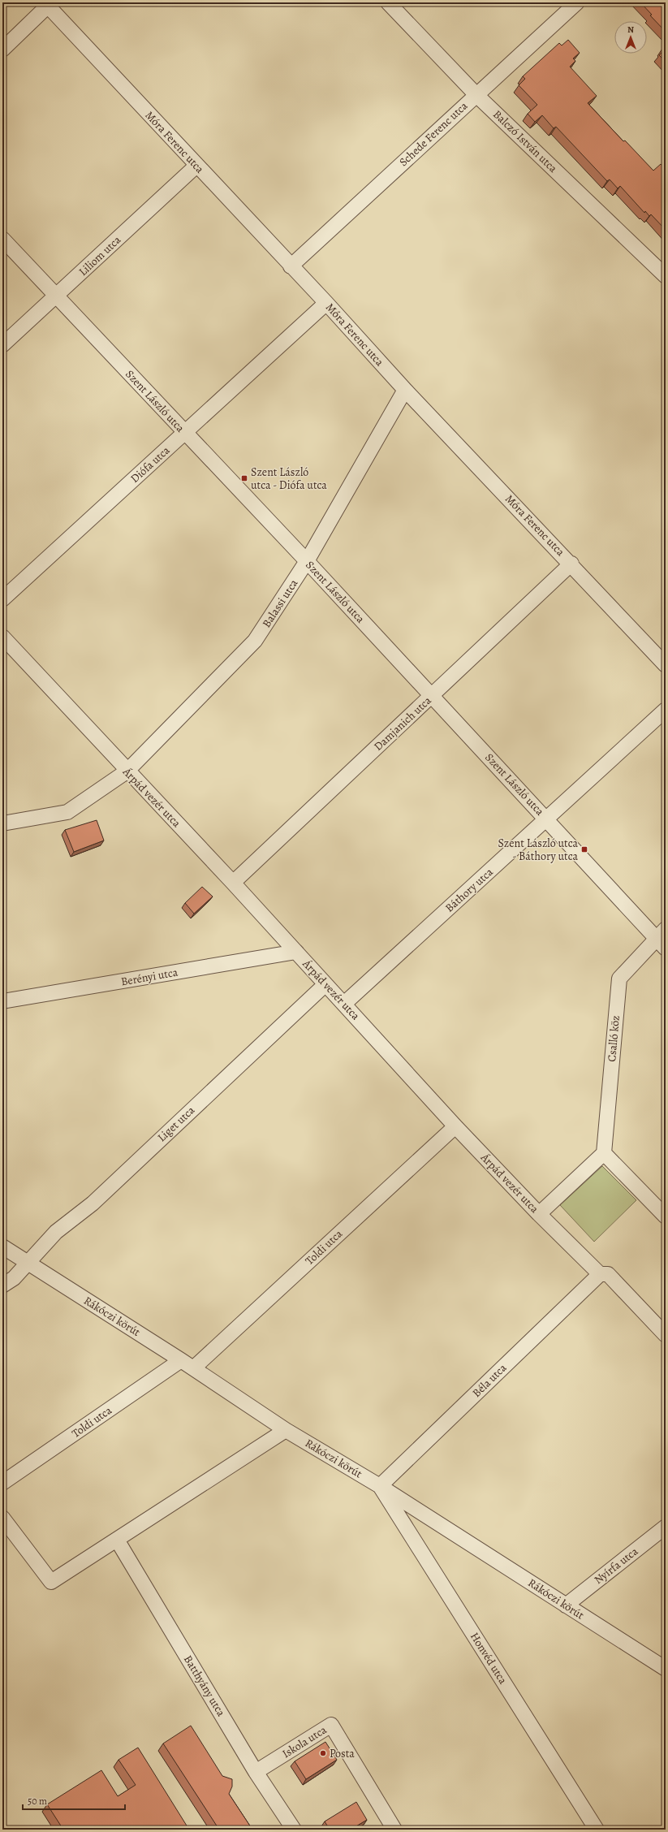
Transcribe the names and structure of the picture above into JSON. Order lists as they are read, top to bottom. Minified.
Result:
{"streets":{"street":["Schede Ferenc utca","Balczó István utca","Móra Ferenc utca","Liliom utca","Szent László utca","Diófa utca","Balassi utca","Damjanich utca","Árpád vezér utca","Báthory utca","Berényi utca","Csalló köz","Liget utca","Toldi utca","Rákóczi körút","Béla utca","Nyírfa utca","Honvéd utca","Batthyány utca","Iskola utca"]},"crossings":[["Schede Ferenc utca","Balczó István utca"],["Schede Ferenc utca","Móra Ferenc utca"],["Móra Ferenc utca","Liliom utca"],["Móra Ferenc utca","Diófa utca"],["Móra Ferenc utca","Balassi utca"],["Móra Ferenc utca","Damjanich utca"],["Liliom utca","Szent László utca"],["Szent László utca","Diófa utca"],["Szent László utca","Balassi utca"],["Szent László utca","Damjanich utca"],["Szent László utca","Báthory utca"],["Szent László utca","Csalló köz"],["Balassi utca","Árpád vezér utca"],["Damjanich utca","Árpád vezér utca"],["Árpád vezér utca","Báthory utca"],["Árpád vezér utca","Berényi utca"],["Árpád vezér utca","Liget utca"],["Árpád vezér utca","Toldi utca"],["Árpád vezér utca","Béla utca"],["Liget utca","Rákóczi körút"],["Toldi utca","Rákóczi körút"],["Rákóczi körút","Béla utca"],["Rákóczi körút","Nyírfa utca"],["Rákóczi körút","Honvéd utca"],["Béla utca","Honvéd utca"],["Batthyány utca","Iskola utca"]],"places":{"transit":["Szent László utca - Diófa utca","Szent László utca - Báthory utca"],"other":["Posta"]},"scale_bar":"50 m","north":"top"}
